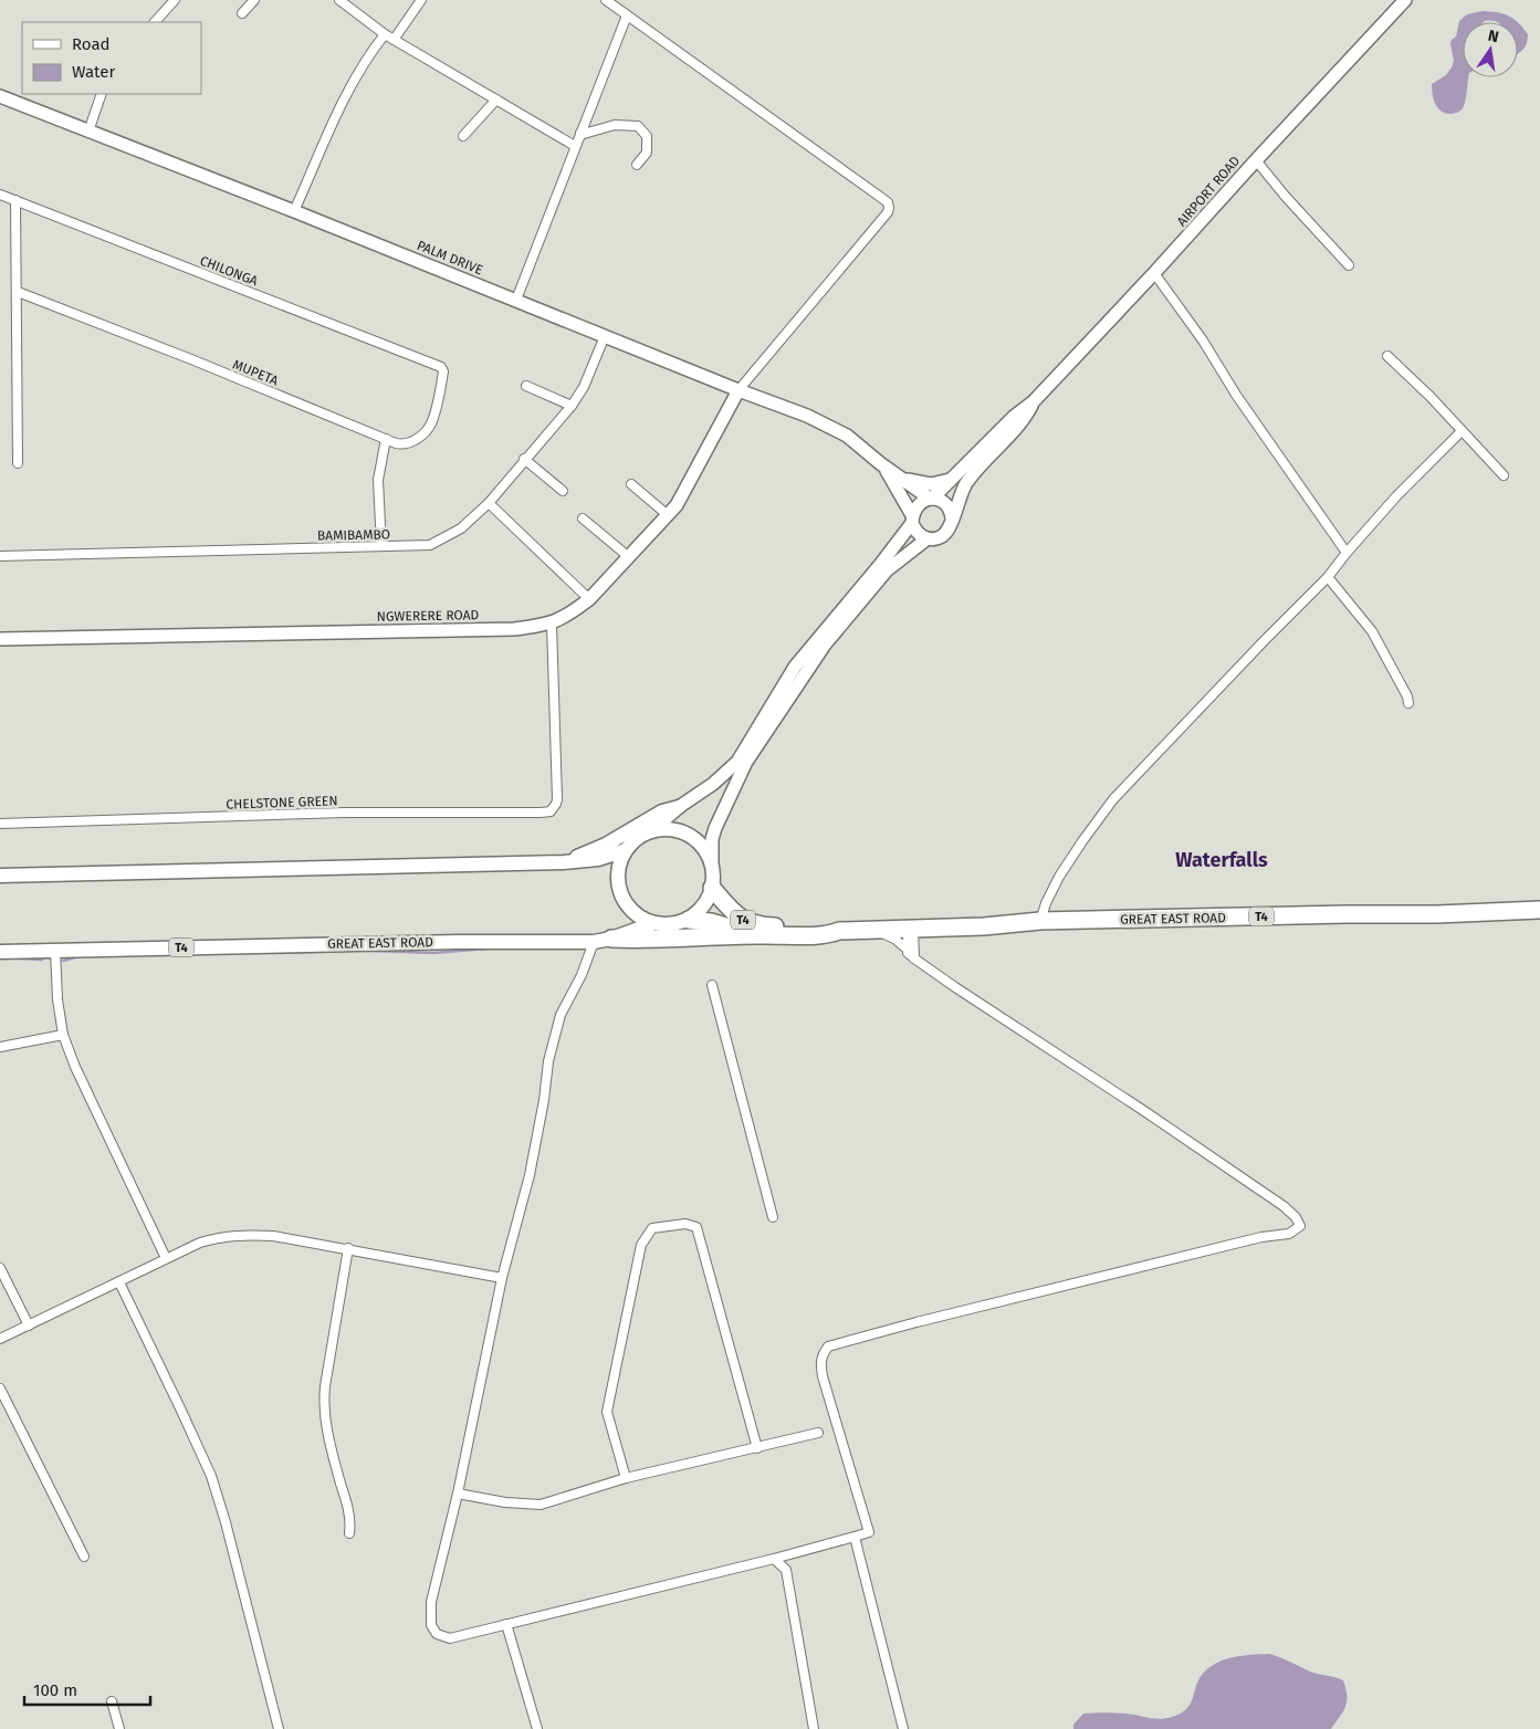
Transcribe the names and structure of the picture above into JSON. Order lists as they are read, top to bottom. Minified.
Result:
{"streets":{"highway":["T4","GREAT EAST ROAD"],"street":["AIRPORT ROAD","PALM DRIVE","CHILONGA","MUPETA","BAMIBAMBO","NGWERERE ROAD","CHELSTONE GREEN"]},"crossings":[["AIRPORT ROAD","PALM DRIVE"],["PALM DRIVE","BAMIBAMBO"],["PALM DRIVE","NGWERERE ROAD"],["CHILONGA","MUPETA"],["NGWERERE ROAD","CHELSTONE GREEN"],["T4","GREAT EAST ROAD"]],"districts":["Waterfalls"],"legend":["Road","Water"],"scale_bar":"100 m","north":"top"}
